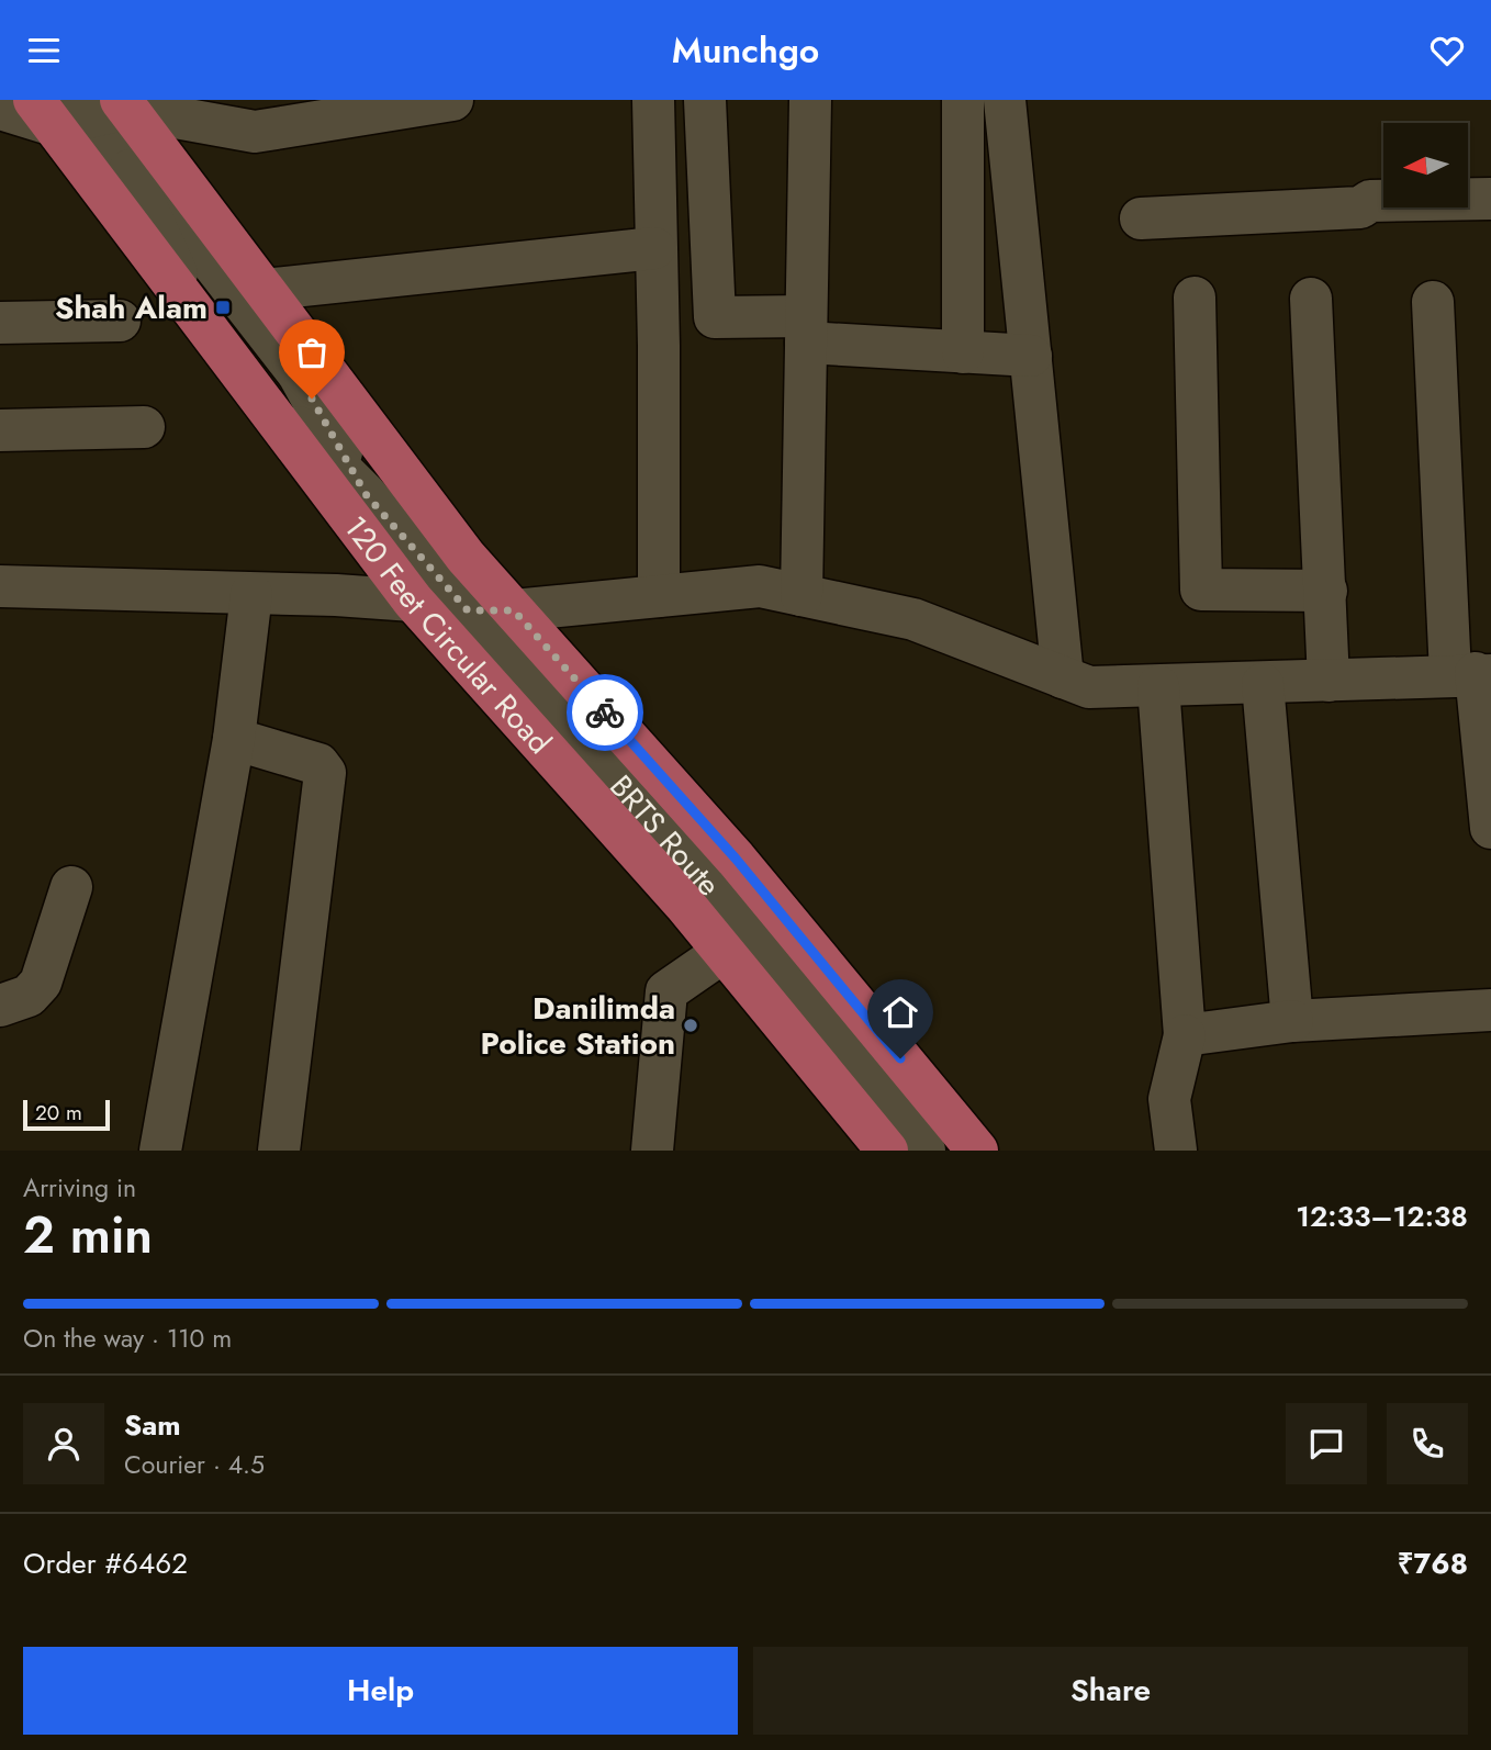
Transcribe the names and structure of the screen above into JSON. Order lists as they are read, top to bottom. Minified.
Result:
{"streets":{"main road":["120 Feet Circular Road"],"street":["BRTS Route"]},"crossings":[["120 Feet Circular Road","BRTS Route"]],"places":{"transit":["Shah Alam"],"other":["Danilimda Police Station"]},"scale_bar":"20 m","north":"left","page":{"header":"Munchgo","scale":"20 m","heading":["2 min","Arriving in","12:33–12:38"],"panel":["Sam","Courier · 4.5","Order #6462","₹768"],"bar":"On the way · 110 m","buttons":["Help","Share"]}}
